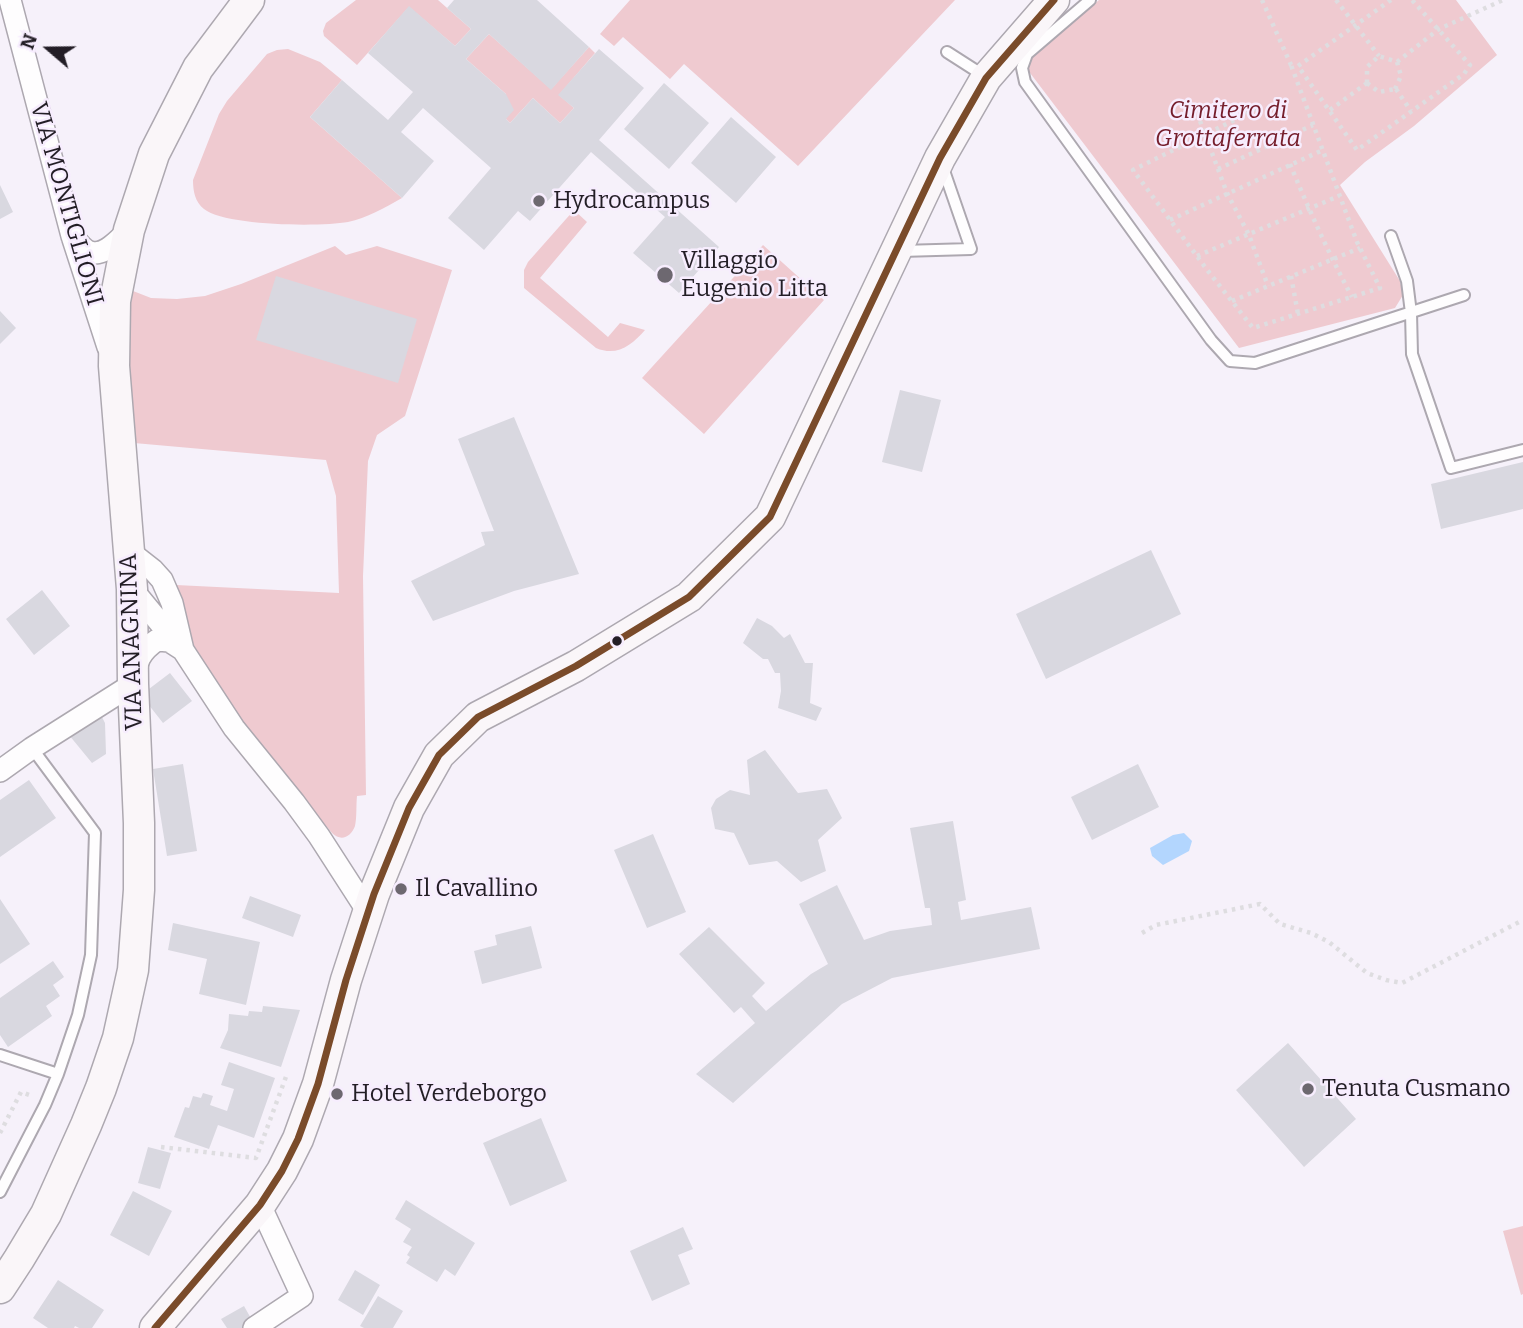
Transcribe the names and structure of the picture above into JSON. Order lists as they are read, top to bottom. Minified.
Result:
{"streets":{"main road":["VIA ANAGNINA"],"street":["VIA MONTIGLIONI"]},"crossings":[["VIA MONTIGLIONI","VIA ANAGNINA"]],"parks":["Cimitero di Grottaferrata"],"places":["Hydrocampus","Villaggio Eugenio Litta","Il Cavallino","Tenuta Cusmano","Hotel Verdeborgo"],"north":"left"}
